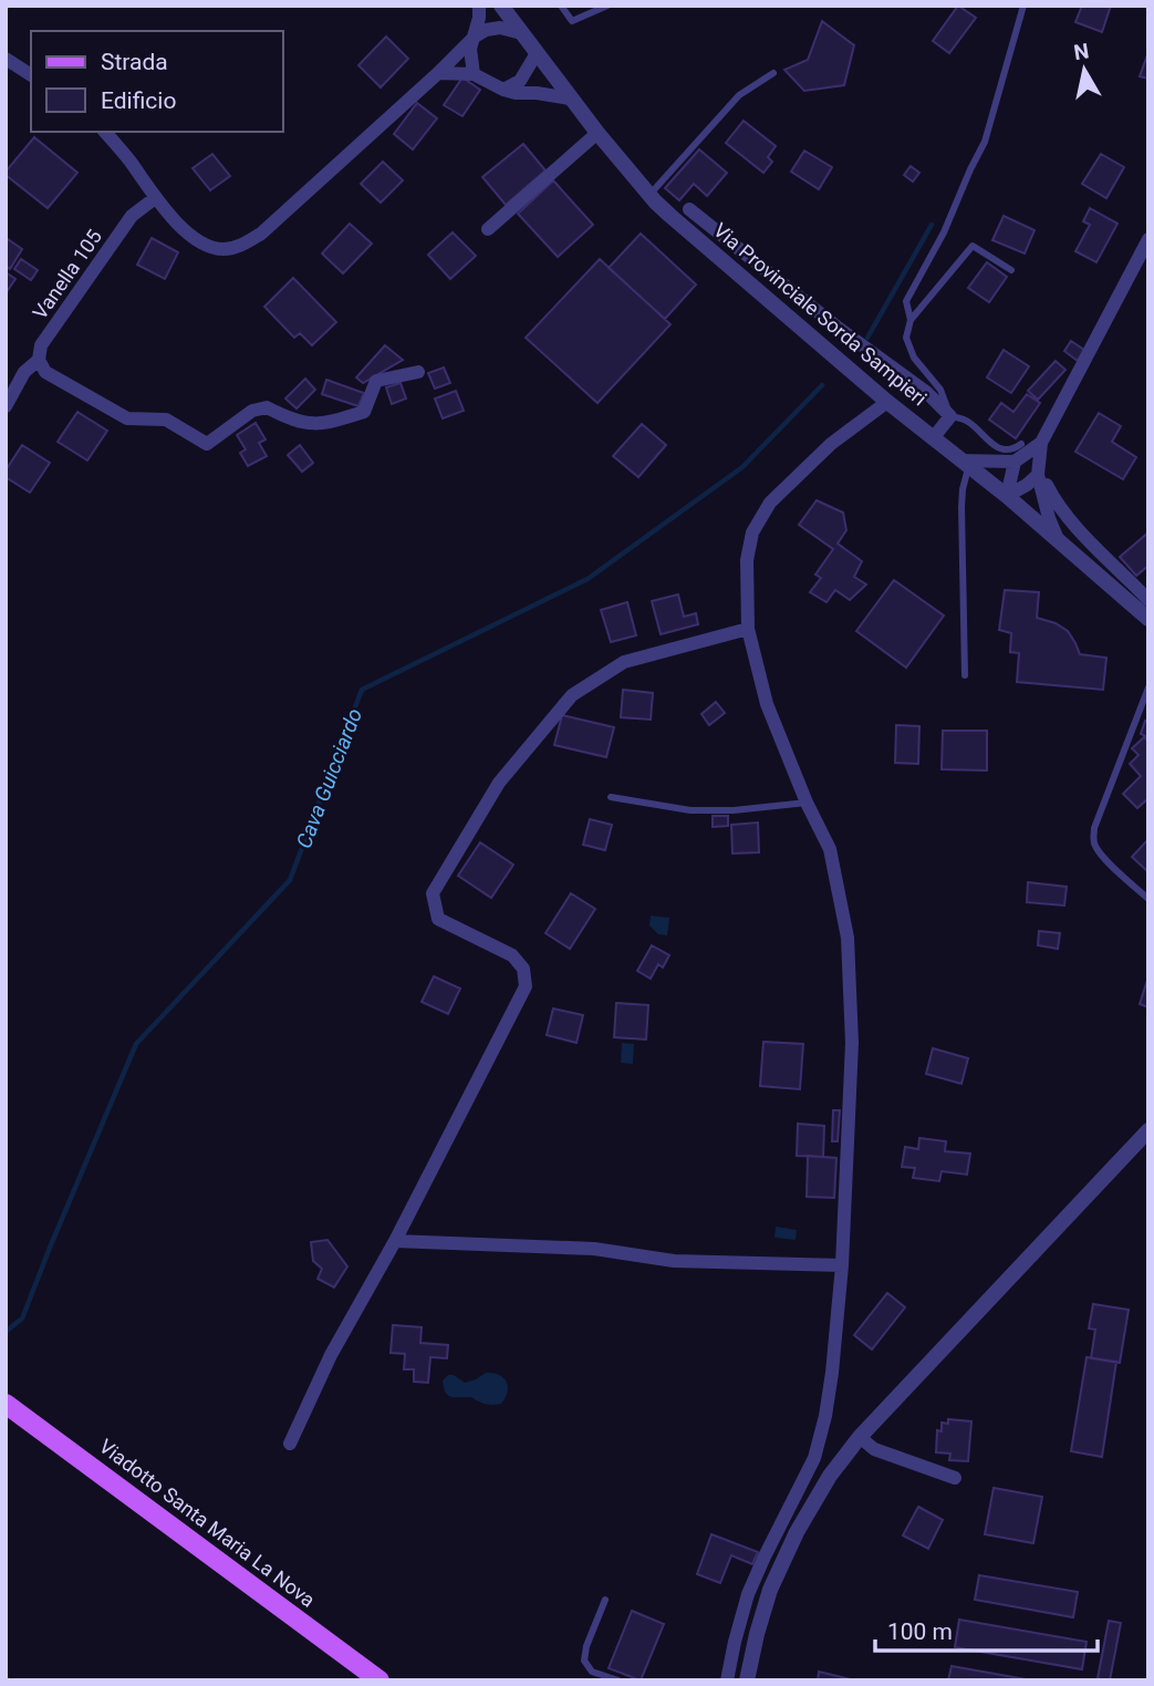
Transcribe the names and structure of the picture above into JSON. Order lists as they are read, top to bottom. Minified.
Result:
{"streets":{"main road":["Viadotto Santa Maria La Nova"],"street":["Vanella 105","Via Provinciale Sorda Sampieri"]},"water":["Cava Guicciardo"],"legend":["Strada","Edificio"],"scale_bar":"100 m","north":"top"}
